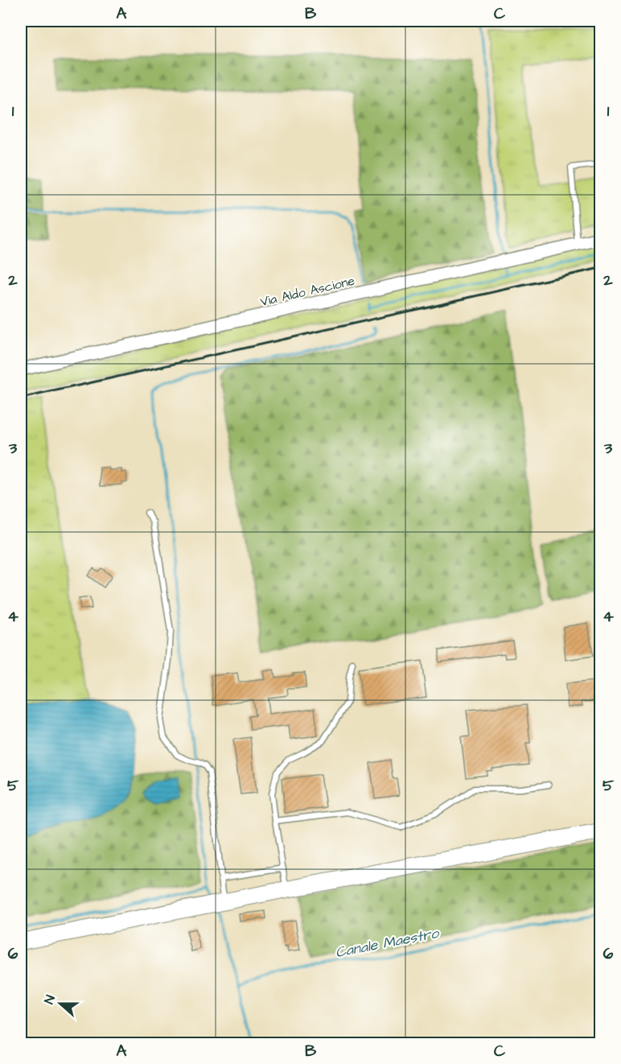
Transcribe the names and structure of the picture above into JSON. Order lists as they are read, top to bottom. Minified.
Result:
{"streets":{"street":["Via Aldo Ascione"]},"water":["Canale Maestro"],"north":"left","grid":{"columns":["A","B","C"],"rows":["1","2","3","4","5","6"]}}
